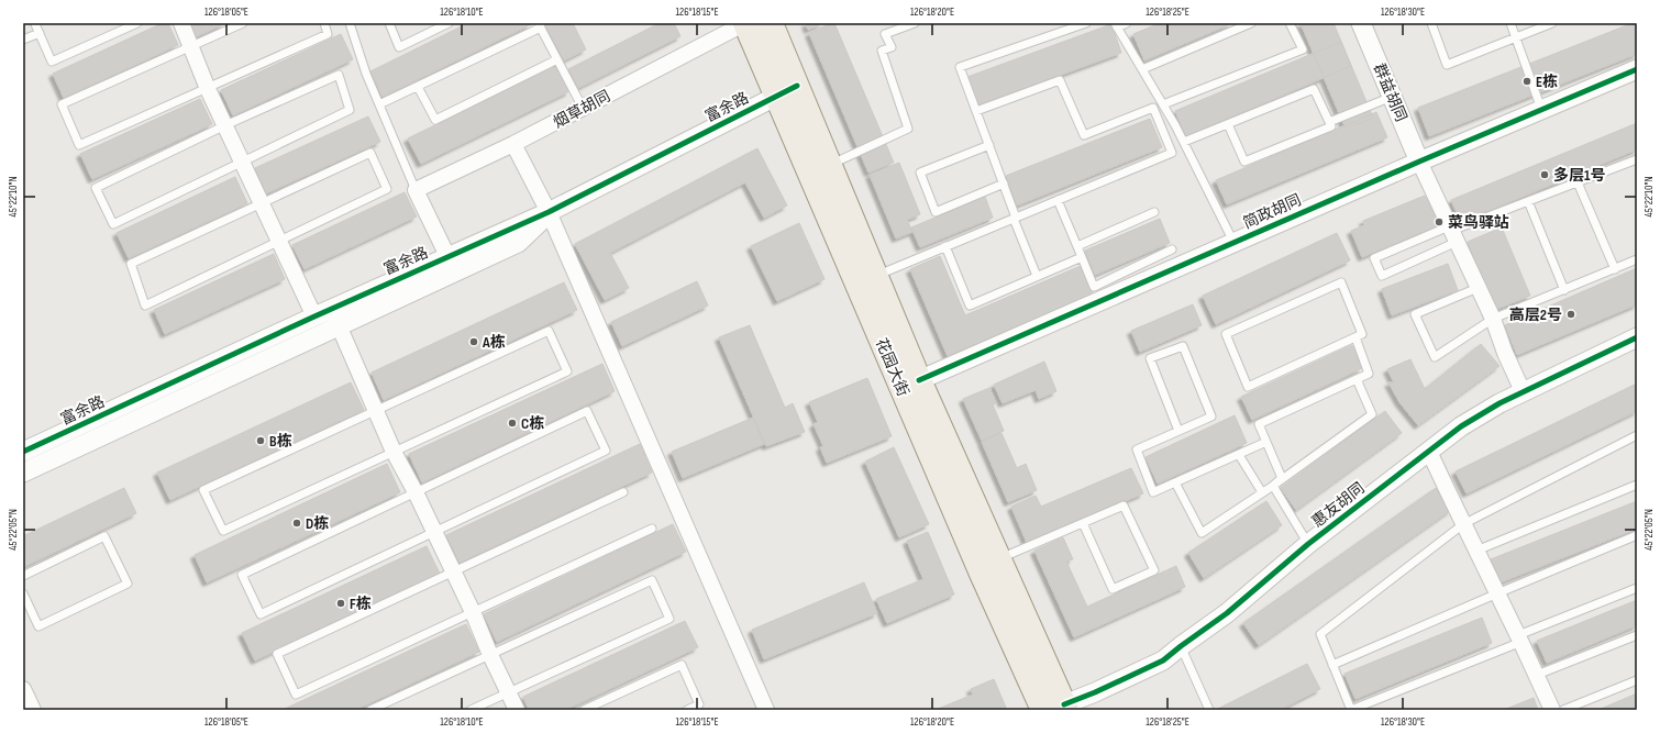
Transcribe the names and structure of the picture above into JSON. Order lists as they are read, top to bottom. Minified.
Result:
{"streets":{"main road":["花园大街"],"street":["群益胡同","富余路","烟草胡同","简政胡同","惠友胡同"]},"crossings":[["群益胡同","简政胡同"],["富余路","花园大街"],["烟草胡同","花园大街"],["简政胡同","花园大街"],["花园大街","惠友胡同"]],"places":["E栋","多层1号","菜鸟驿站","高层2号","A栋","C栋","B栋","D栋","F栋"],"coordinates":["126°18'05\"E","126°18'10\"E","126°18'15\"E","126°18'20\"E","126°18'25\"E","126°18'30\"E","45°22'10\"N","45°22'05\"N"]}
